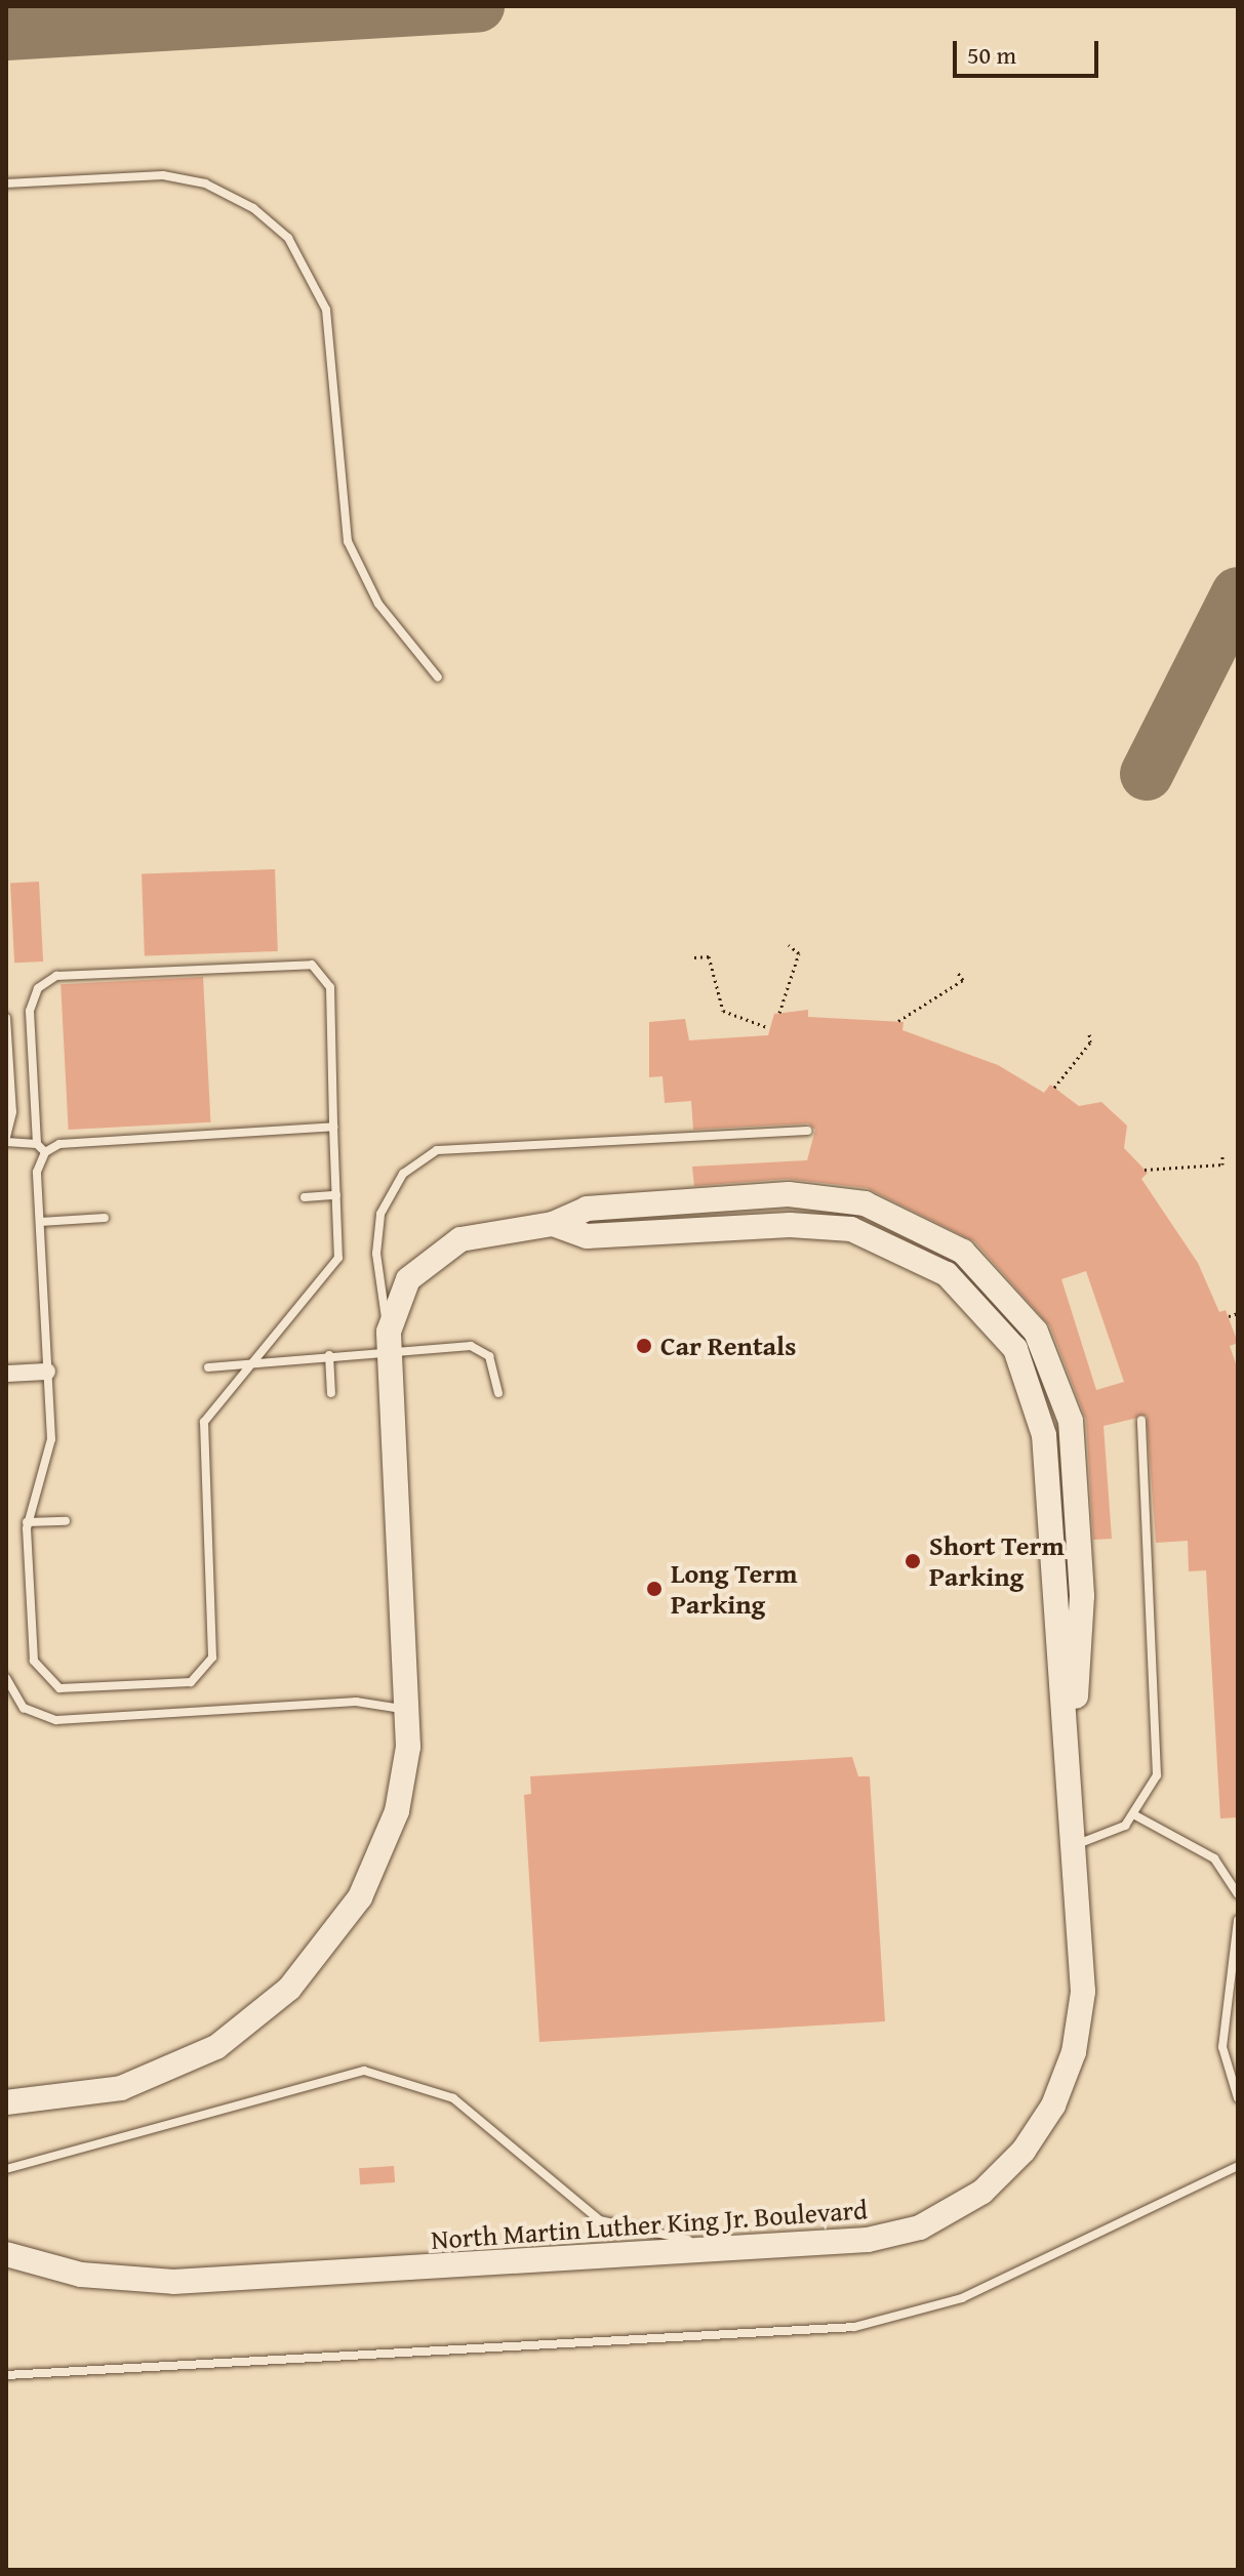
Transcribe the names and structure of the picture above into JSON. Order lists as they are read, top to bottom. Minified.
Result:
{"streets":{"street":["North Martin Luther King Jr. Boulevard"]},"places":["Car Rentals","Short Term Parking","Long Term Parking"],"scale_bar":"50 m"}
